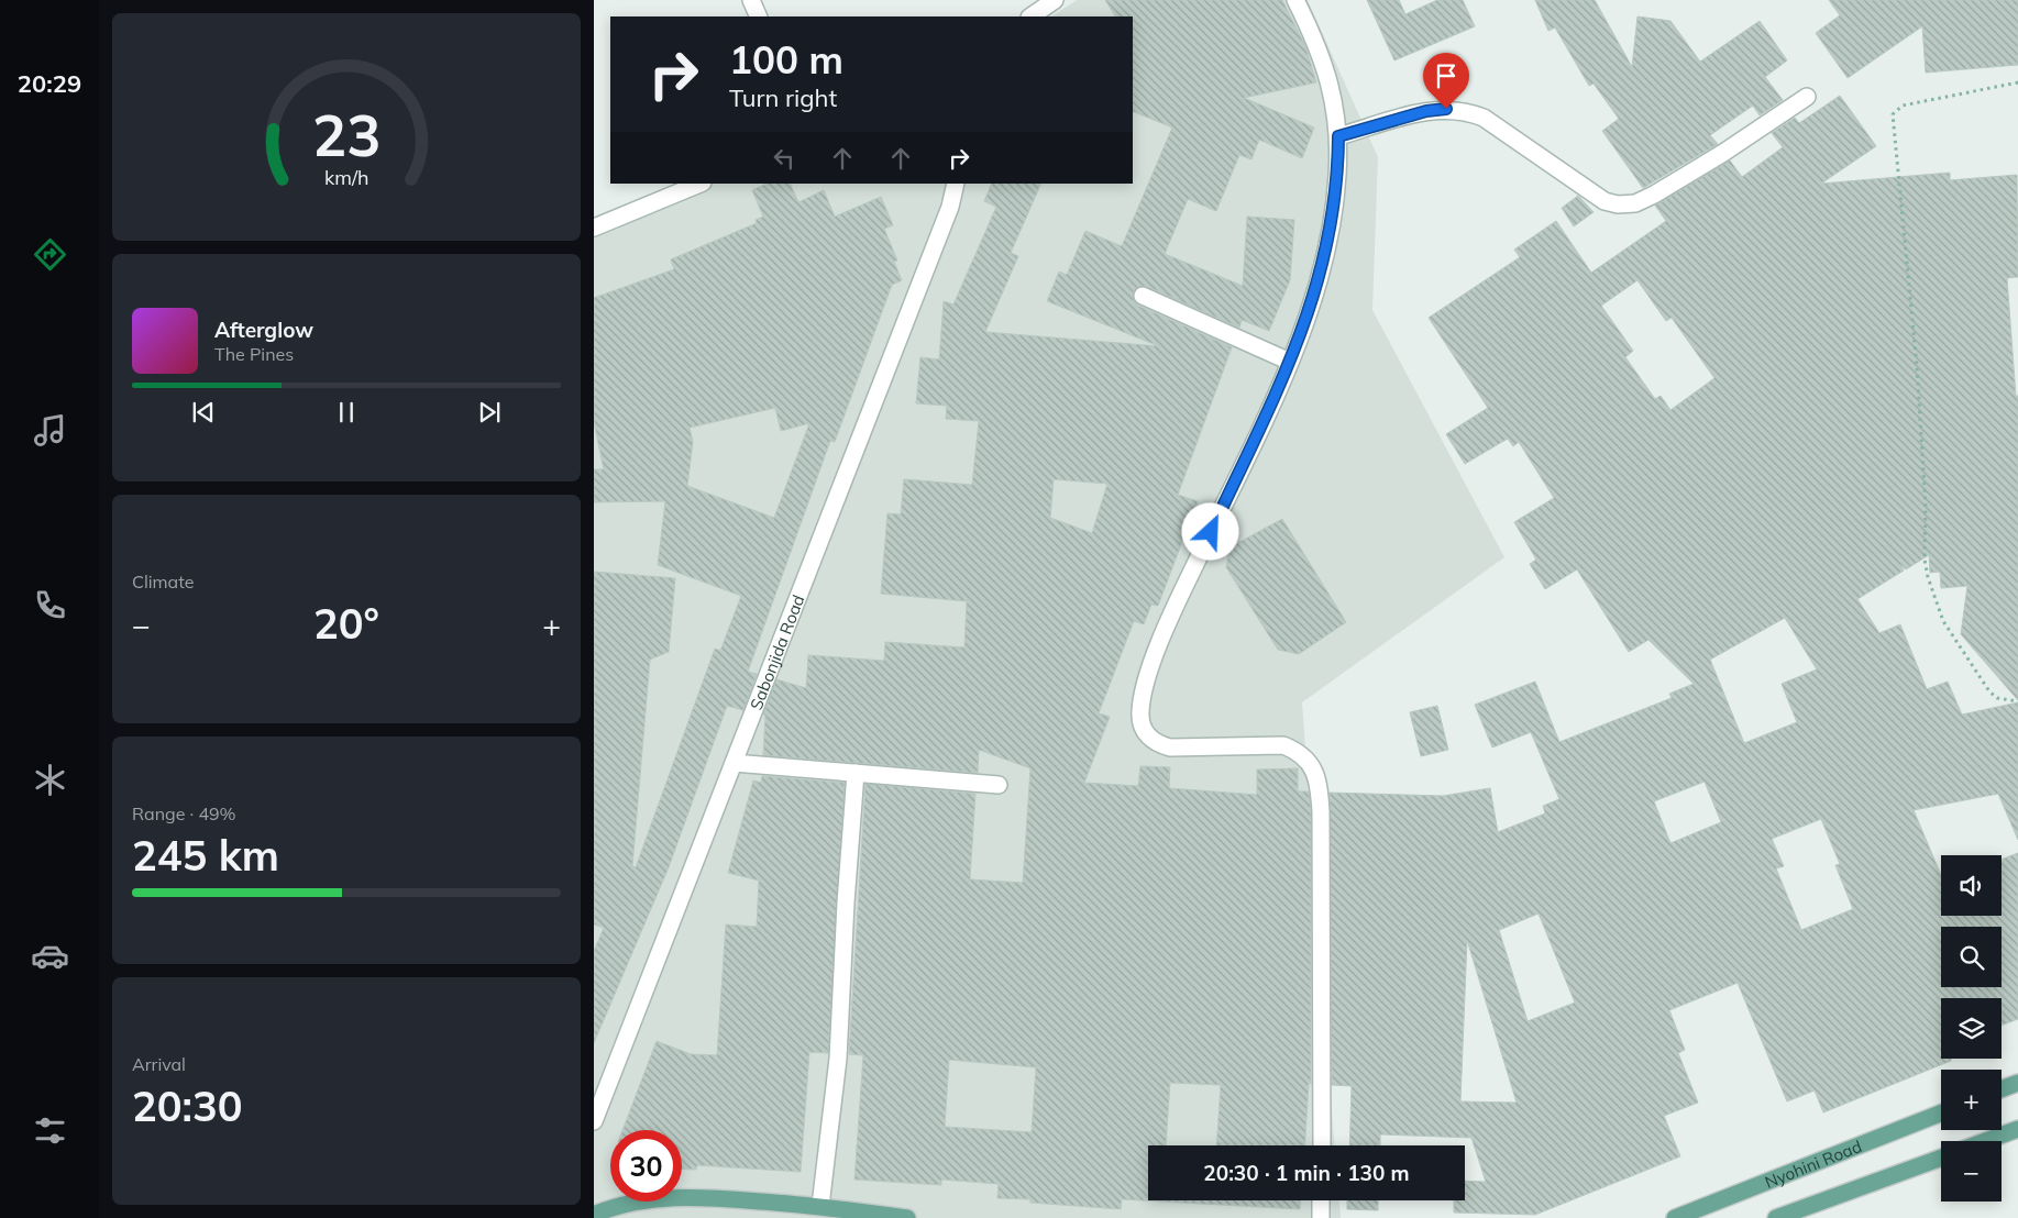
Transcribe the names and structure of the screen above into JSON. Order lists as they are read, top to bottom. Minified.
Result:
{"streets":{"main road":["Nyohini Road"],"street":["Sabonjida Road"]},"page":{"tabs":"20:29","turn":["100 m","Turn right"],"song":["Afterglow","The Pines"],"tile":["Climate",["Range · 49%","245 km"],["Arrival","20:30"]],"heat":["−","20°","+"],"map_buttons":["+","−"],"limit":"30","trip":"20:30 · 1 min · 130 m","gauge":["23","km/h"]}}
